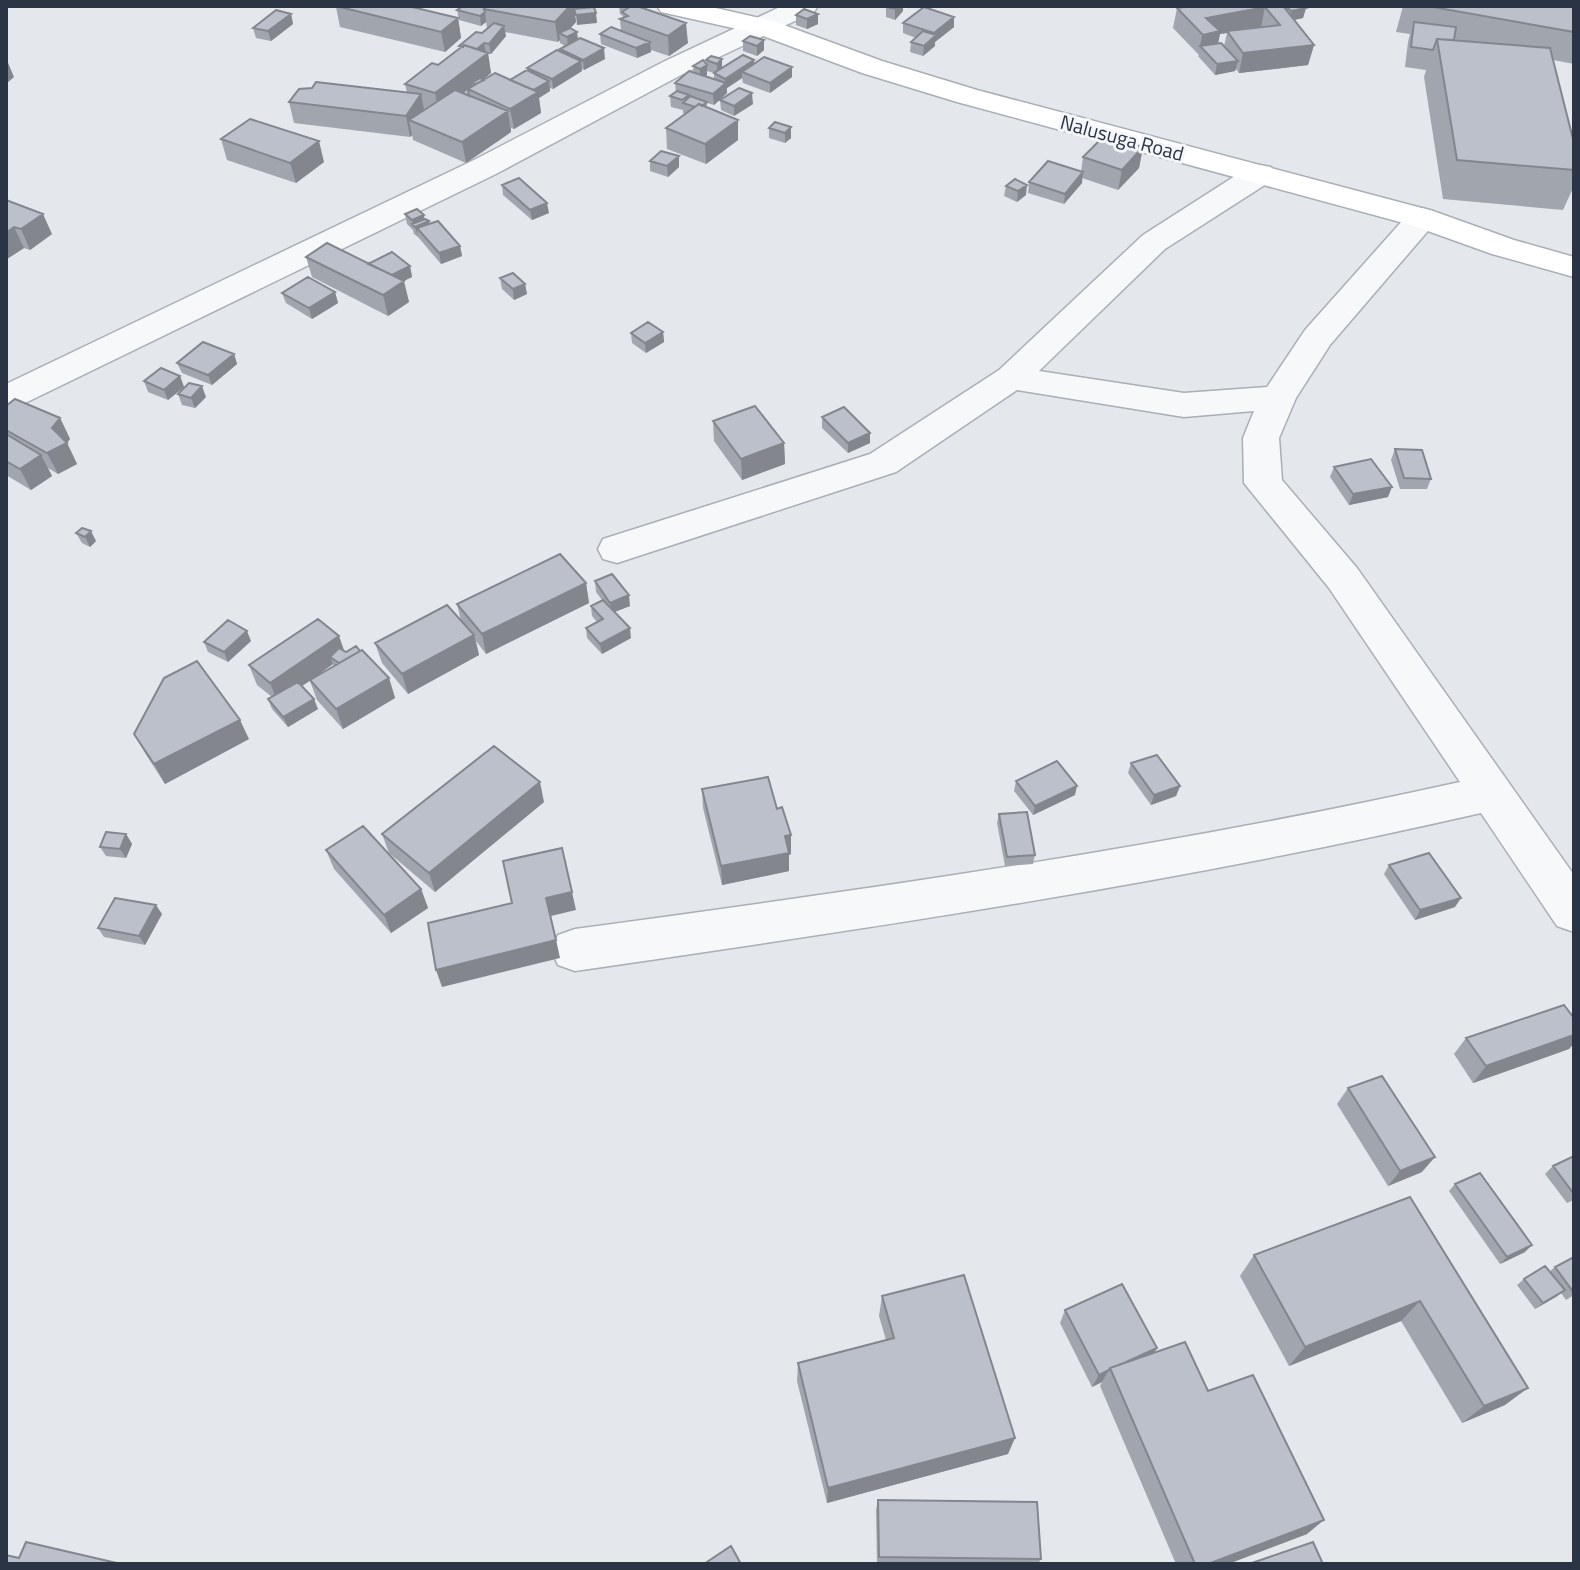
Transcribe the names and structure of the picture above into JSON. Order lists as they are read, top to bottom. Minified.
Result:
{"streets":{"street":["Nalusuga Road"]}}
